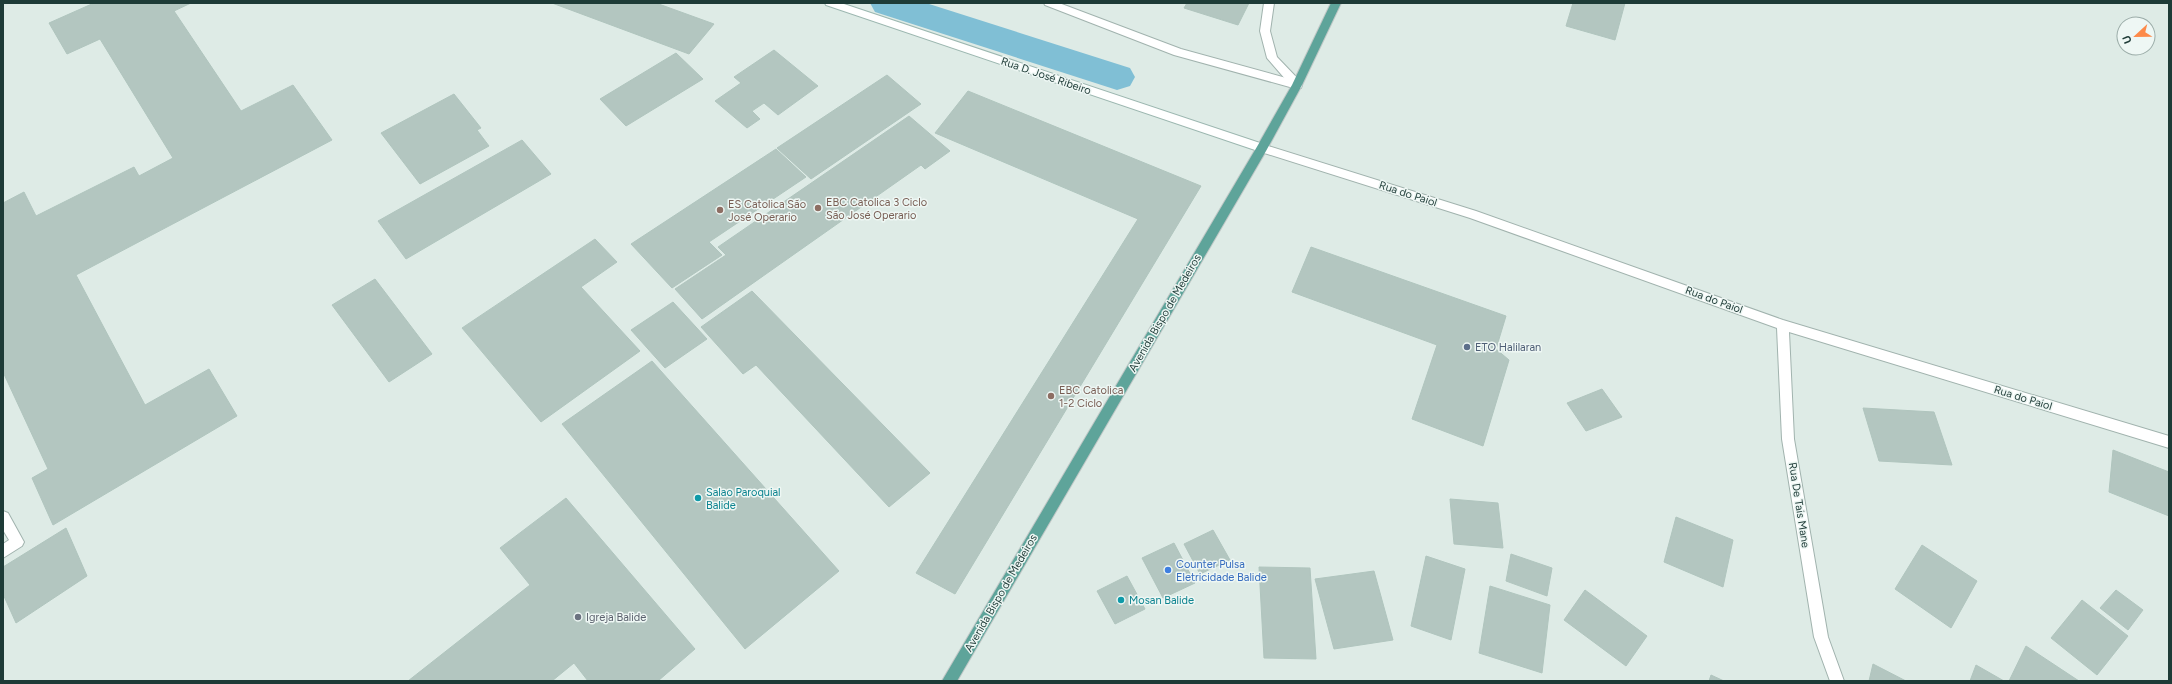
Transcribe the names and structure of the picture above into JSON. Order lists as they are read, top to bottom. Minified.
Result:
{"streets":{"main road":["Avenida Bispo de Medeiros"],"street":["Rua D. José Ribeiro","Rua do Paiol","Rua De Tais Mane"]},"crossings":[["Rua D. José Ribeiro","Rua do Paiol"],["Rua D. José Ribeiro","Avenida Bispo de Medeiros"],["Rua do Paiol","Avenida Bispo de Medeiros"],["Rua do Paiol","Rua De Tais Mane"]],"places":["EBC Catolica 3 Ciclo São José Operario","ES Catolica São José Operario","ETO Halilaran","EBC Catolica 1-2 Ciclo","Salao Paroquial Balide","Counter Pulsa Eletricidade Balide","Mosan Balide","Igreja Balide"],"north":"left"}
